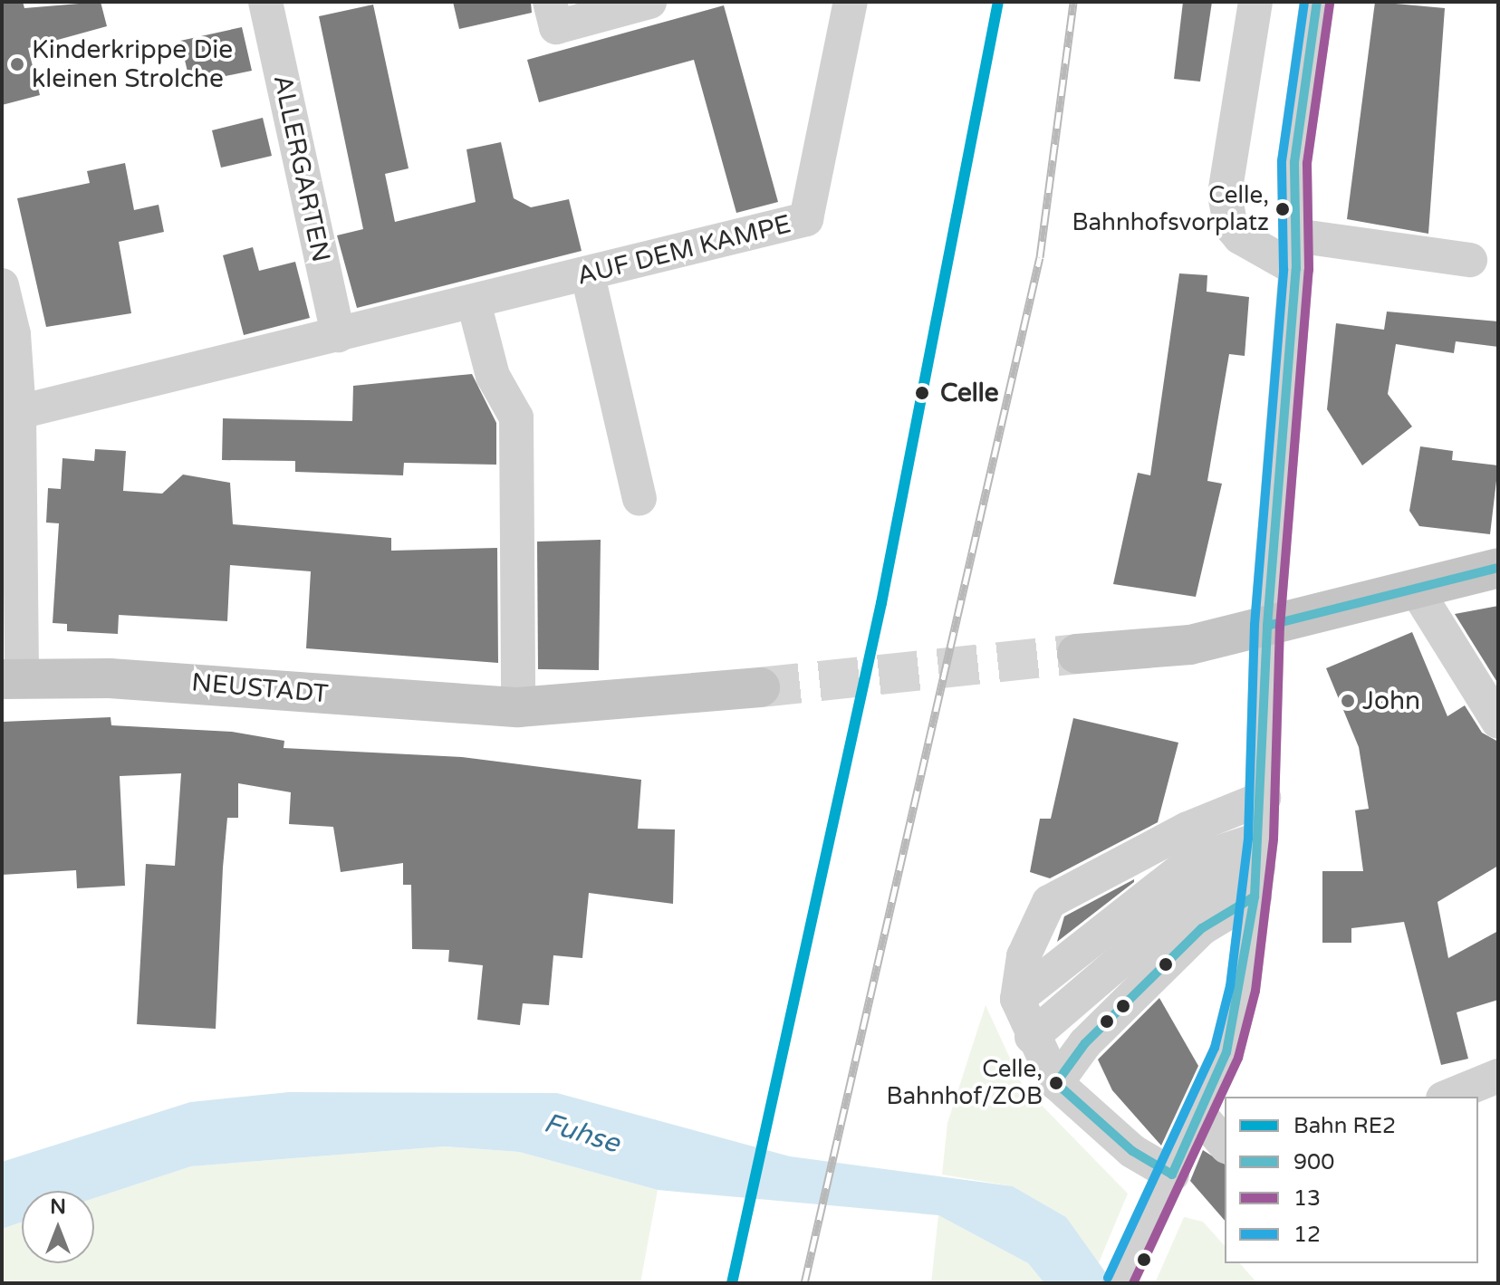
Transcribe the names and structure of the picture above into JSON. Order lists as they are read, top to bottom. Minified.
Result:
{"streets":{"main road":["NEUSTADT"],"street":["ALLERGARTEN","AUF DEM KAMPE"]},"crossings":[["ALLERGARTEN","AUF DEM KAMPE"]],"water":["Fuhse"],"places":["Kinderkrippe Die kleinen Strolche","Celle, Bahnhofsvorplatz","Celle","John","Celle, Bahnhof/ZOB"],"lines":["rail line RE2","transit line 900","transit line 12","transit line 13"],"legend":["Bahn RE2","900","13","12"],"north":"top"}
